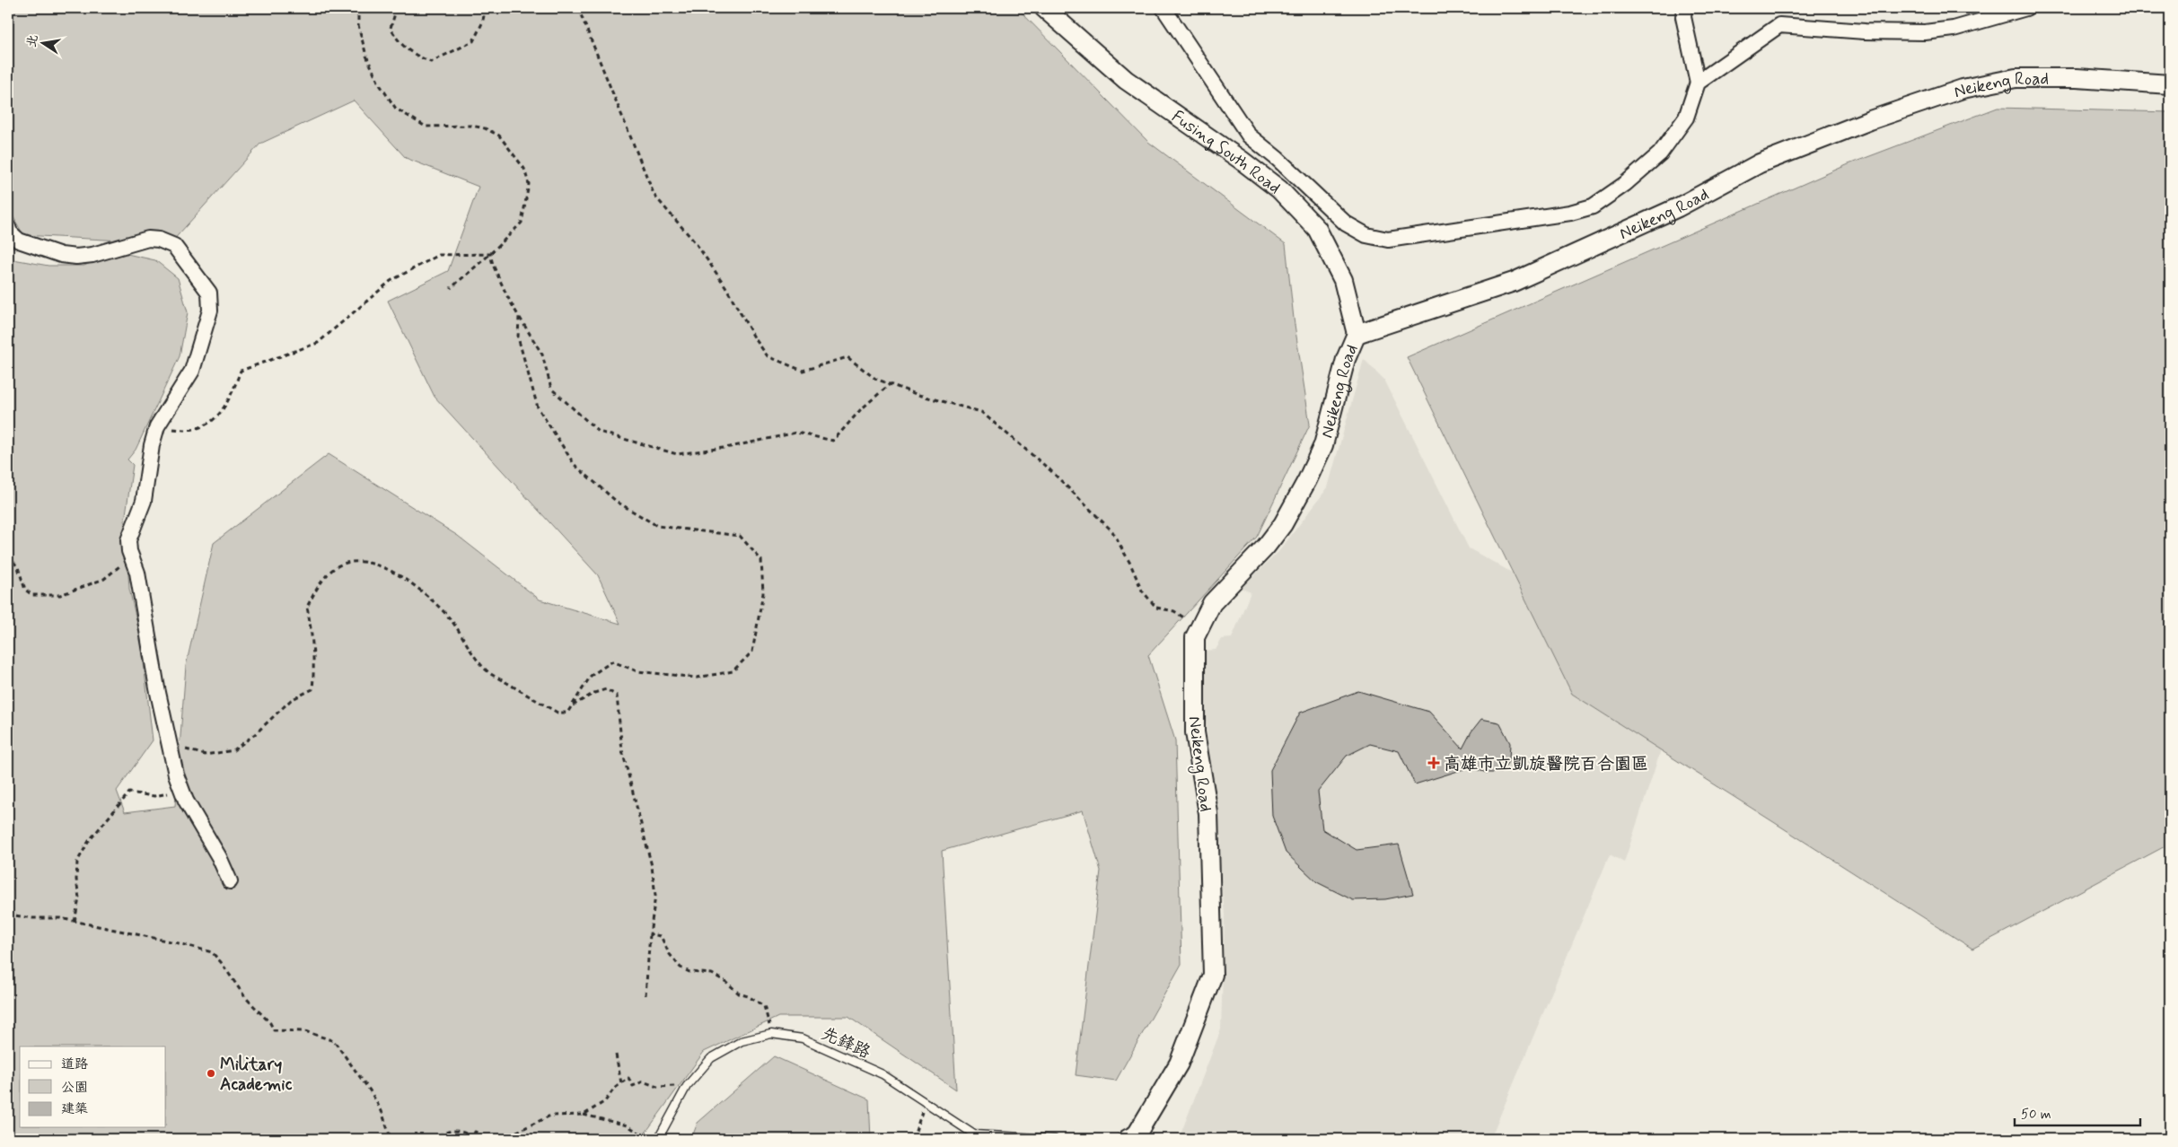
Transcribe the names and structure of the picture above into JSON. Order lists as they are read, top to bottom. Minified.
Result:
{"streets":{"street":["Neikeng Road","Fusing South Road"],"lane":["先鋒路"]},"crossings":[["Neikeng Road","Fusing South Road"]],"places":{"health":["高雄市立凱旋醫院百合園區"],"other":["Military Academic"]},"legend":["道路","公園","建築"],"scale_bar":"50 m","north":"left"}
